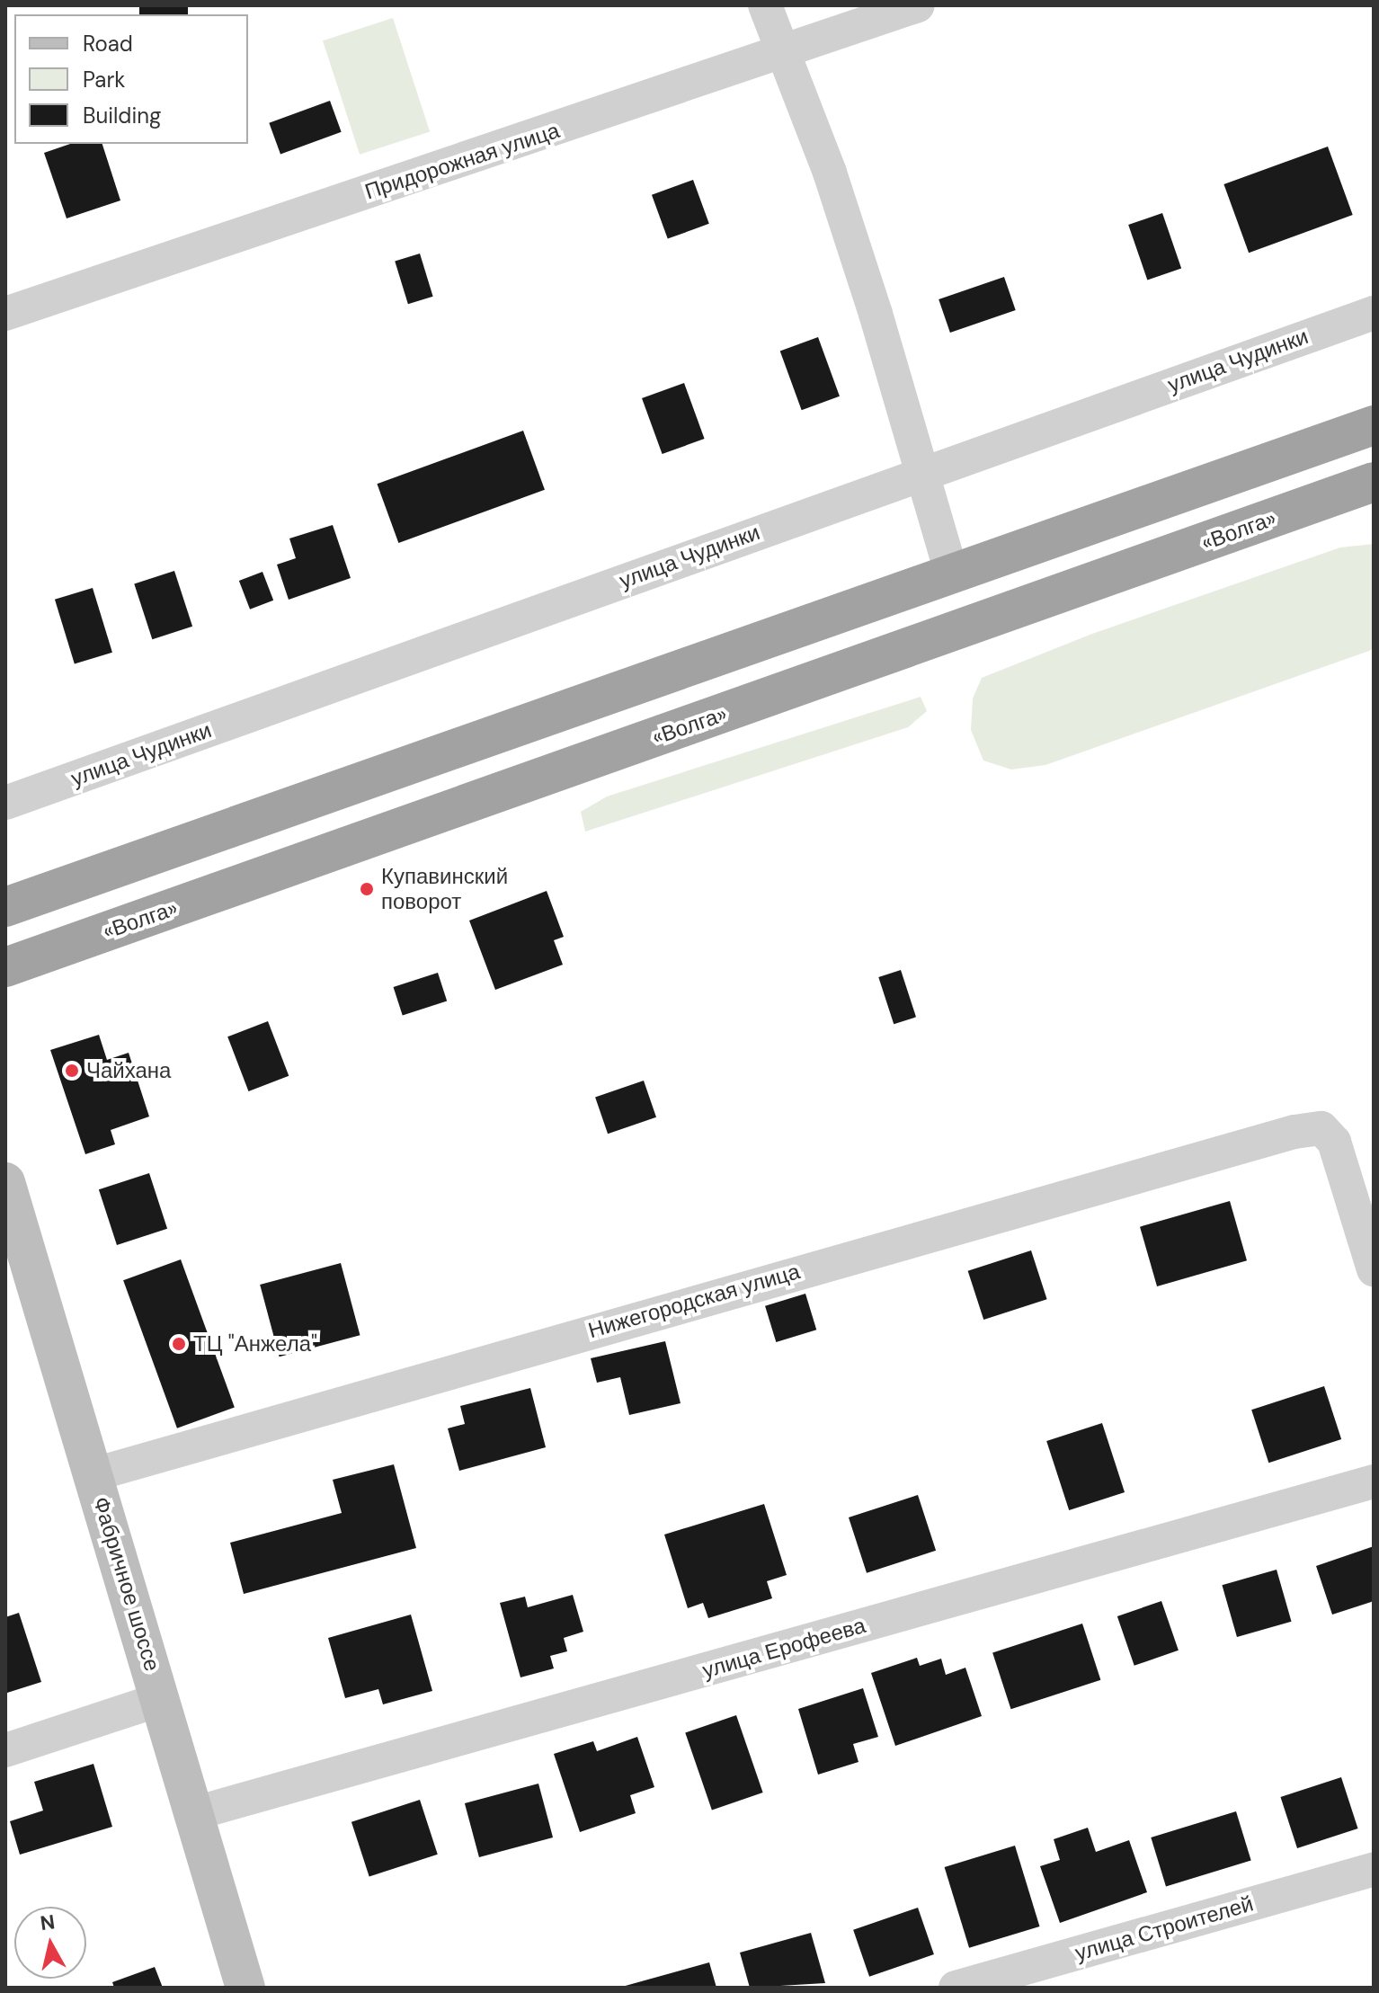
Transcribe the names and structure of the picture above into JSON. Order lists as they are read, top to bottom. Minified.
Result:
{"streets":{"highway":["«Волга»"],"main road":["Фабричное шоссе"],"street":["Придорожная улица","улица Чудинки","Нижегородская улица","улица Ерофеева","улица Строителей"]},"crossings":[["Нижегородская улица","Фабричное шоссе"],["Фабричное шоссе","улица Ерофеева"]],"places":["Купавинский поворот","Чайхана","ТЦ \"Анжела\""],"legend":["Road","Park","Building"],"north":"top"}
